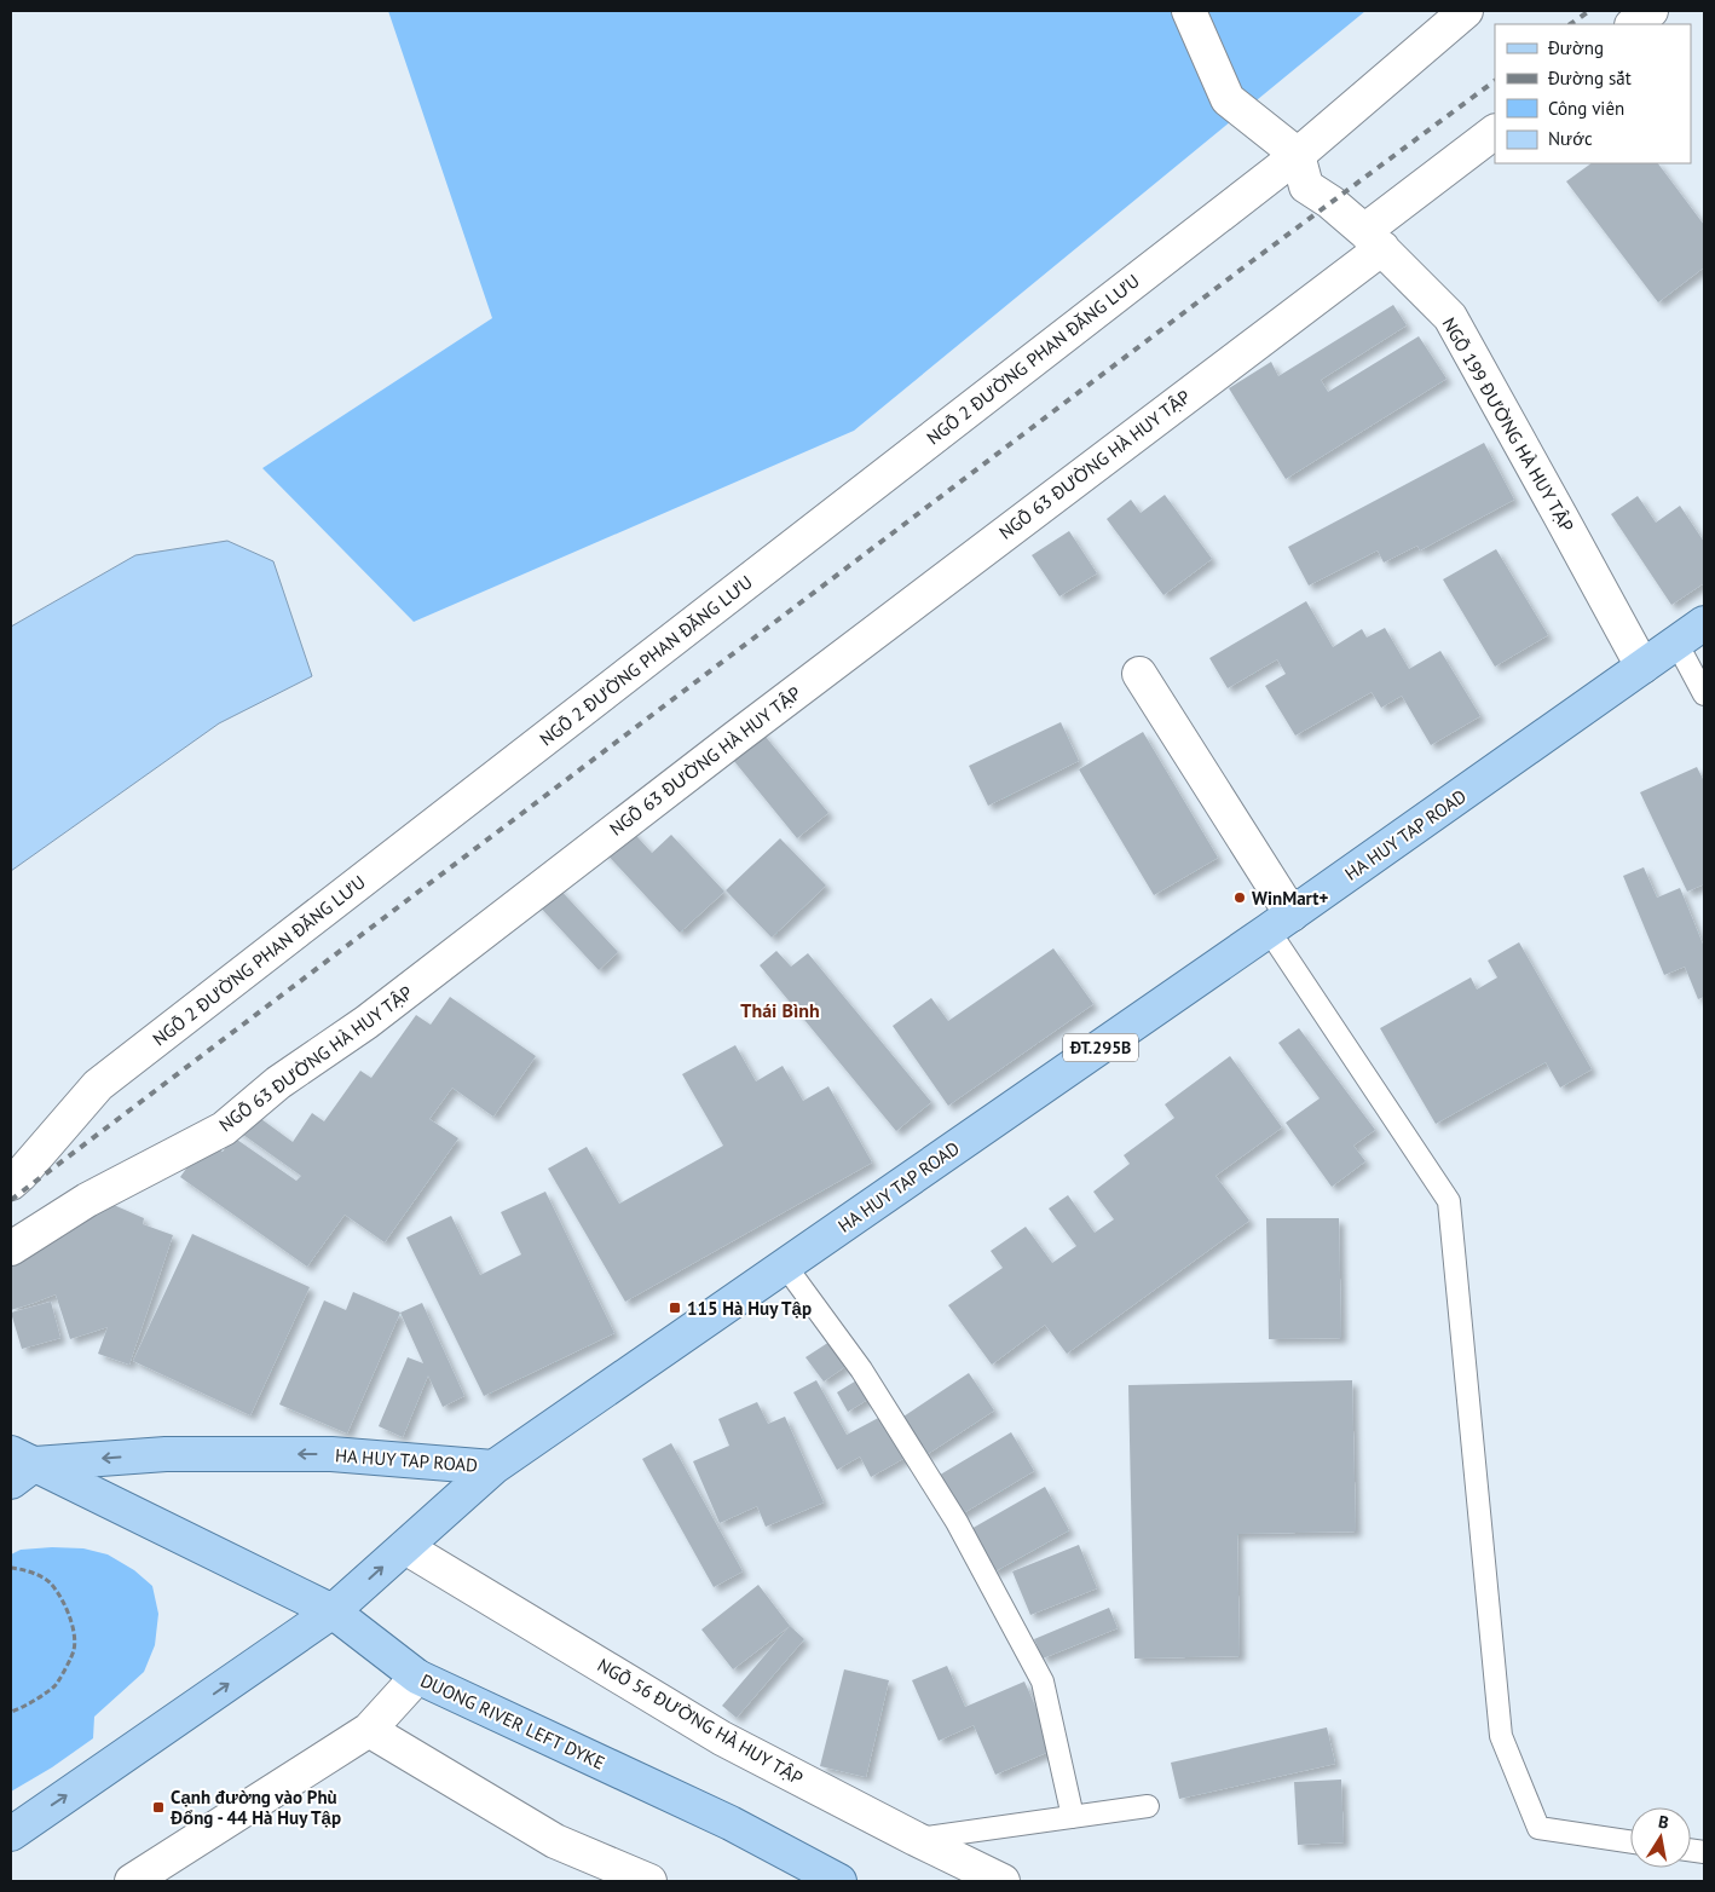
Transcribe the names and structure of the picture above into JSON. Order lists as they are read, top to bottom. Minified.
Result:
{"streets":{"main road":["HA HUY TAP ROAD","ĐT.295B","DUONG RIVER LEFT DYKE"],"street":["NGÕ 2 ĐƯỜNG PHAN ĐĂNG LƯU","NGÕ 199 ĐƯỜNG HÀ HUY TẬP","NGÕ 63 ĐƯỜNG HÀ HUY TẬP","NGÕ 56 ĐƯỜNG HÀ HUY TẬP"]},"crossings":[["NGÕ 2 ĐƯỜNG PHAN ĐĂNG LƯU","NGÕ 199 ĐƯỜNG HÀ HUY TẬP"],["NGÕ 199 ĐƯỜNG HÀ HUY TẬP","NGÕ 63 ĐƯỜNG HÀ HUY TẬP"],["NGÕ 199 ĐƯỜNG HÀ HUY TẬP","HA HUY TAP ROAD"],["HA HUY TAP ROAD","DUONG RIVER LEFT DYKE"]],"districts":["Thái Bình"],"places":{"other":["WinMart+"],"transit":["115 Hà Huy Tập","Cạnh đường vào Phù Đổng - 44 Hà Huy Tập"]},"legend":["Đường","Đường sắt","Công viên","Nước"],"north":"top"}
